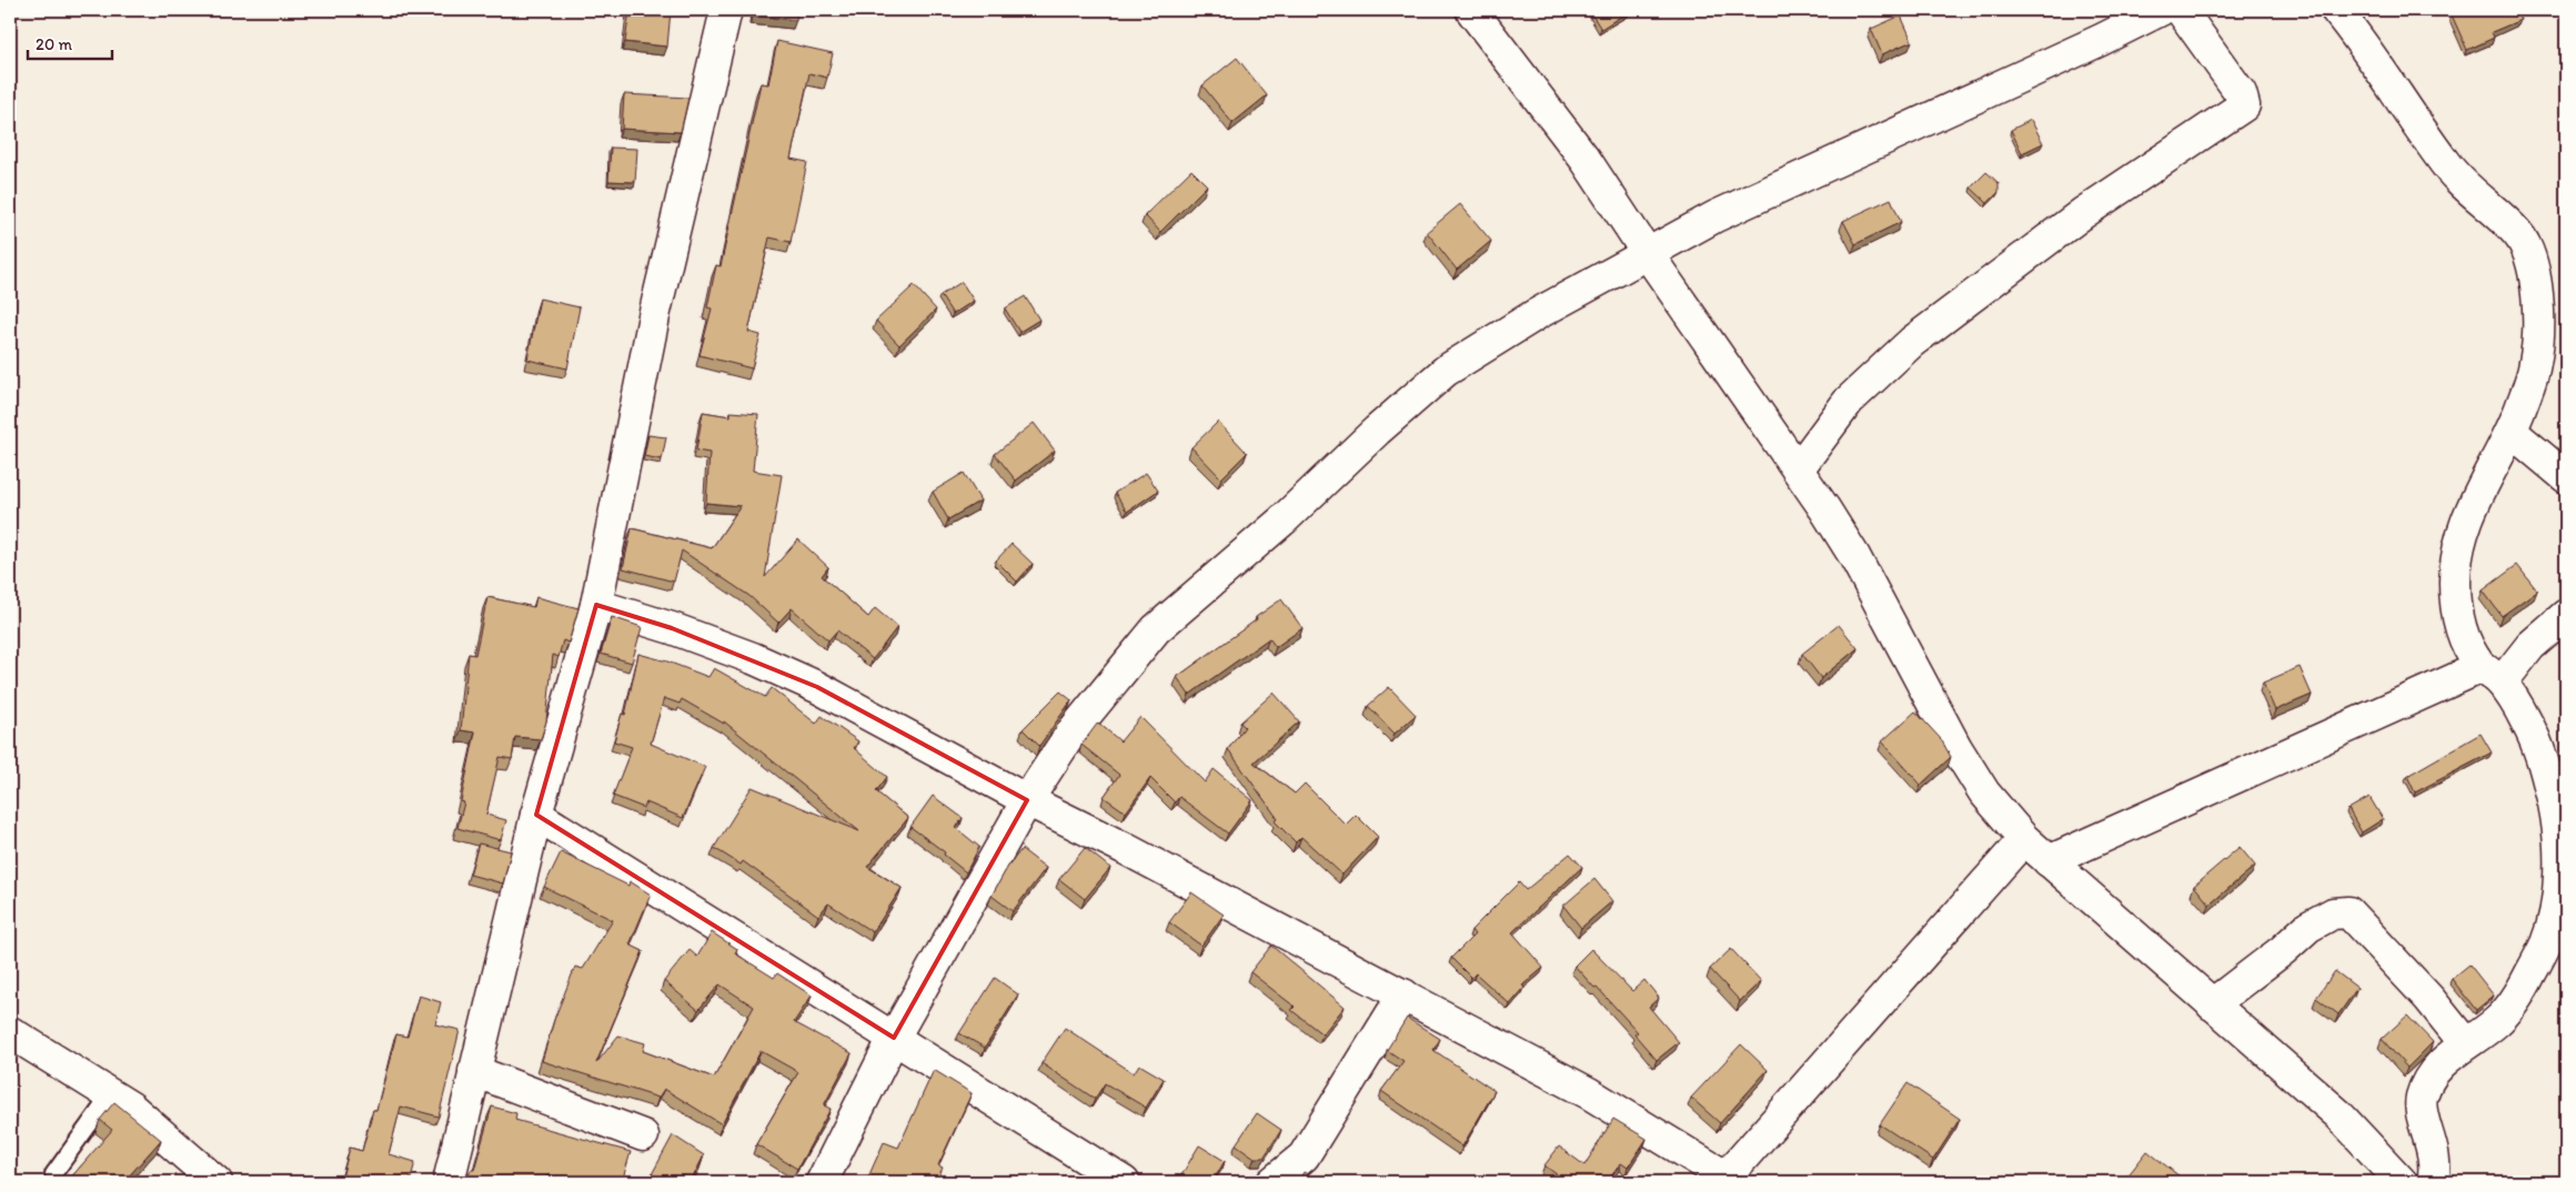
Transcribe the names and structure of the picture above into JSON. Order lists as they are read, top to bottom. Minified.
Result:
{"scale_bar":"20 m"}
